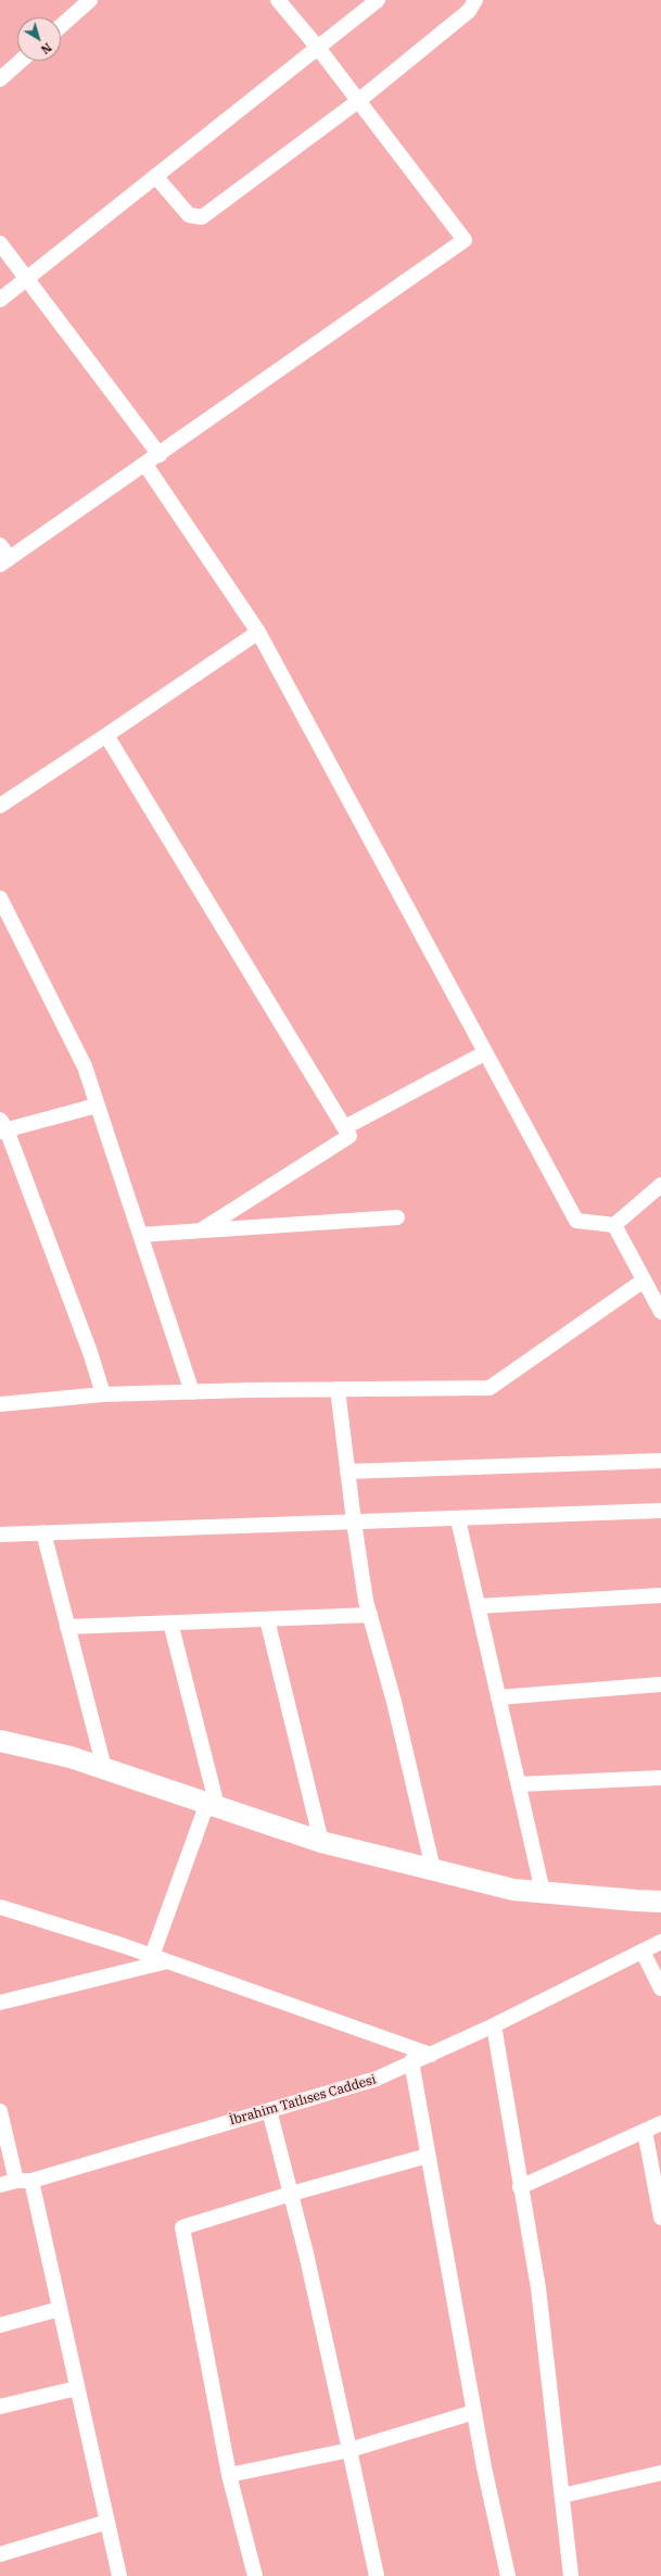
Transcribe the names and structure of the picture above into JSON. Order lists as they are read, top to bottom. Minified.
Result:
{"streets":{"street":["İbrahim Tatlıses Caddesi"]},"north":"bottom right"}
